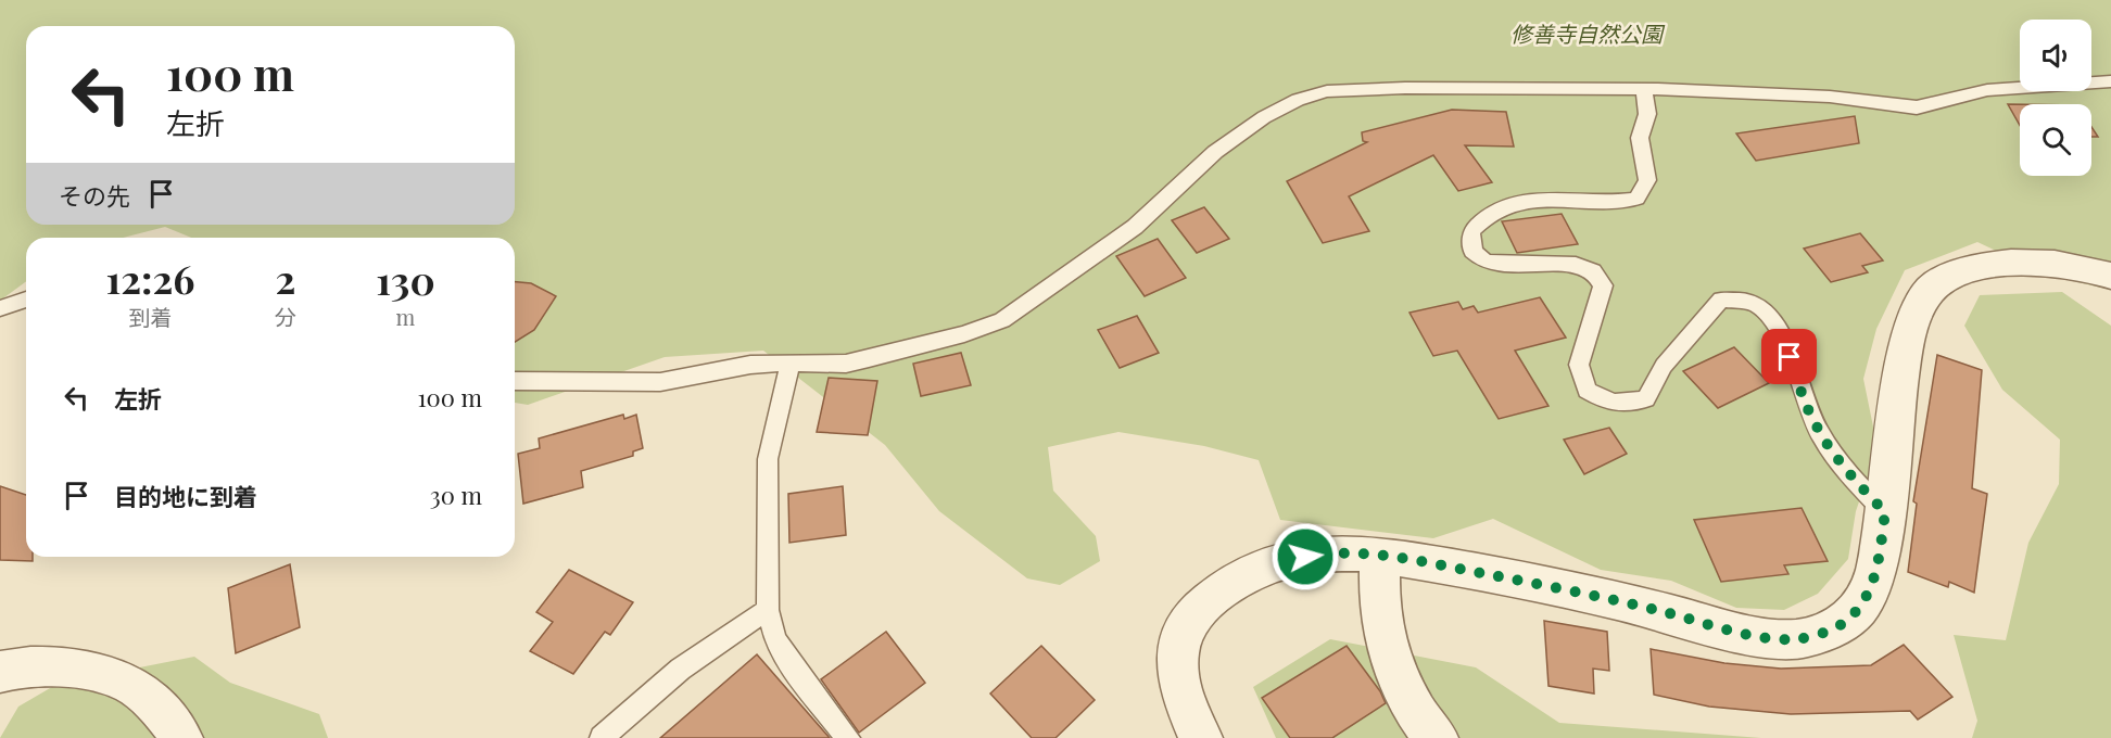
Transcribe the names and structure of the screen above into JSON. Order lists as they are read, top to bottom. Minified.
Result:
{"parks":["修善寺自然公園"],"page":{"turn":["100 m","左折"],"then":"その先","eta":["12:26","到着","2","分","130","m"],"list":[{"name":"左折","value":"100 m"},{"name":"目的地に到着","value":"30 m"}]}}
